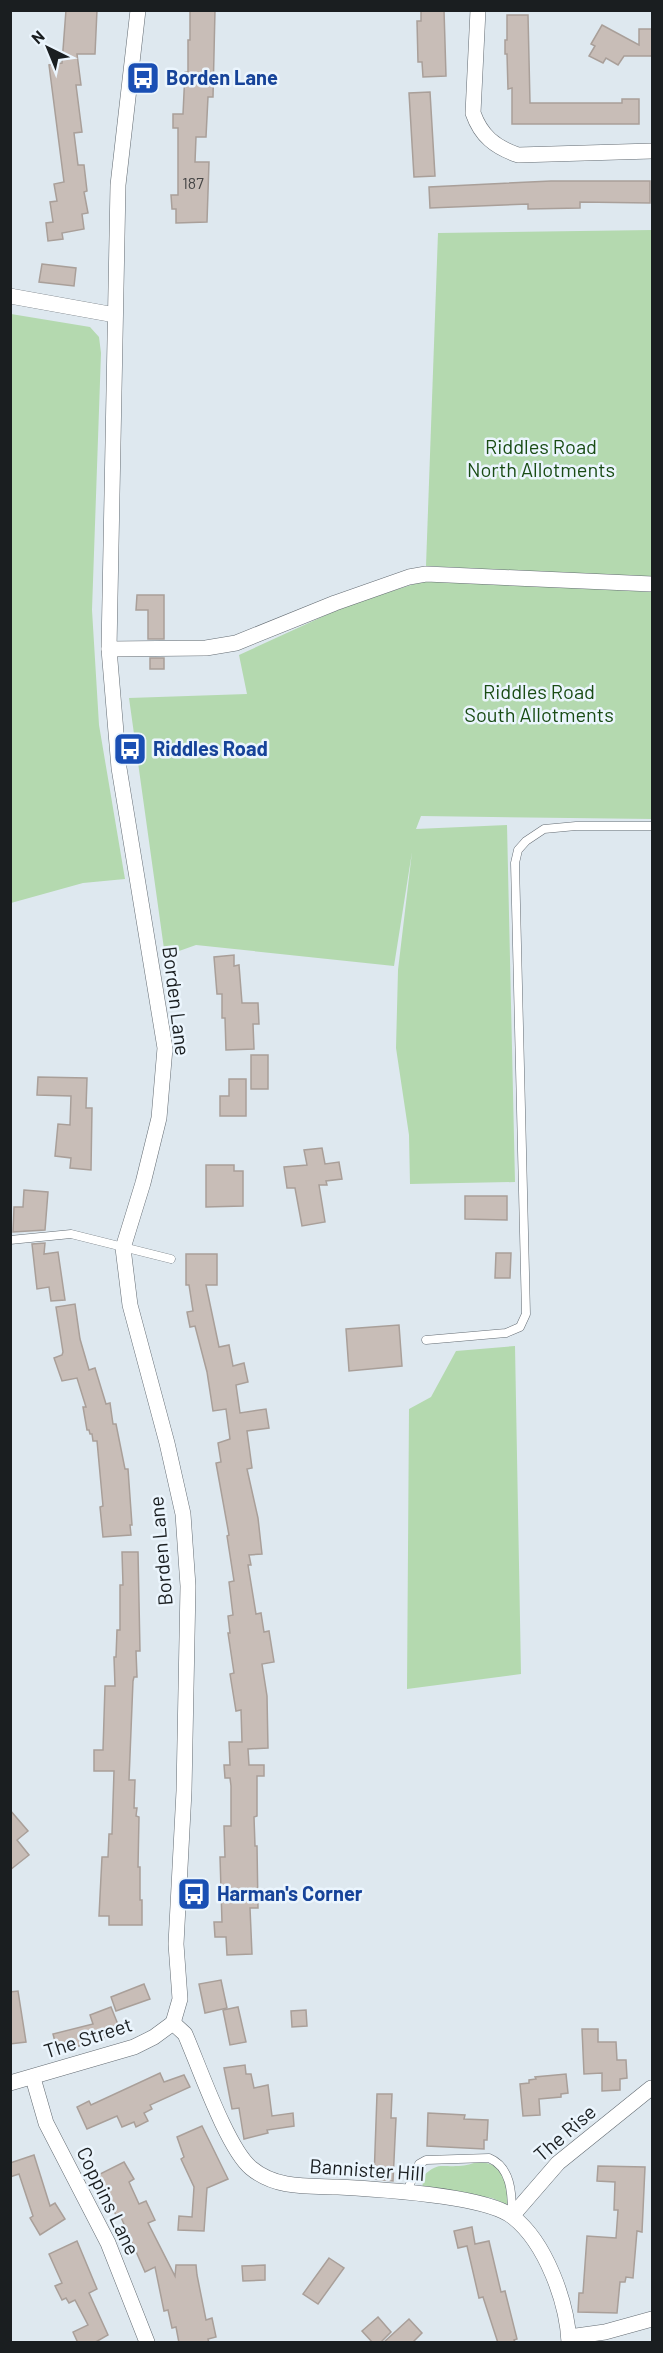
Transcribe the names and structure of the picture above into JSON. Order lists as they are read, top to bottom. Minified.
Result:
{"streets":{"street":["Borden Lane","The Street","The Rise","Bannister Hill","Coppins Lane"]},"crossings":[["Borden Lane","The Street"],["Borden Lane","Bannister Hill"],["The Street","Bannister Hill"],["The Street","Coppins Lane"],["The Rise","Bannister Hill"]],"parks":["Riddles Road North Allotments","Riddles Road South Allotments"],"places":{"bus stop":["Borden Lane","Riddles Road","Harman's Corner"]},"house_numbers":["187"],"north":"top left"}
